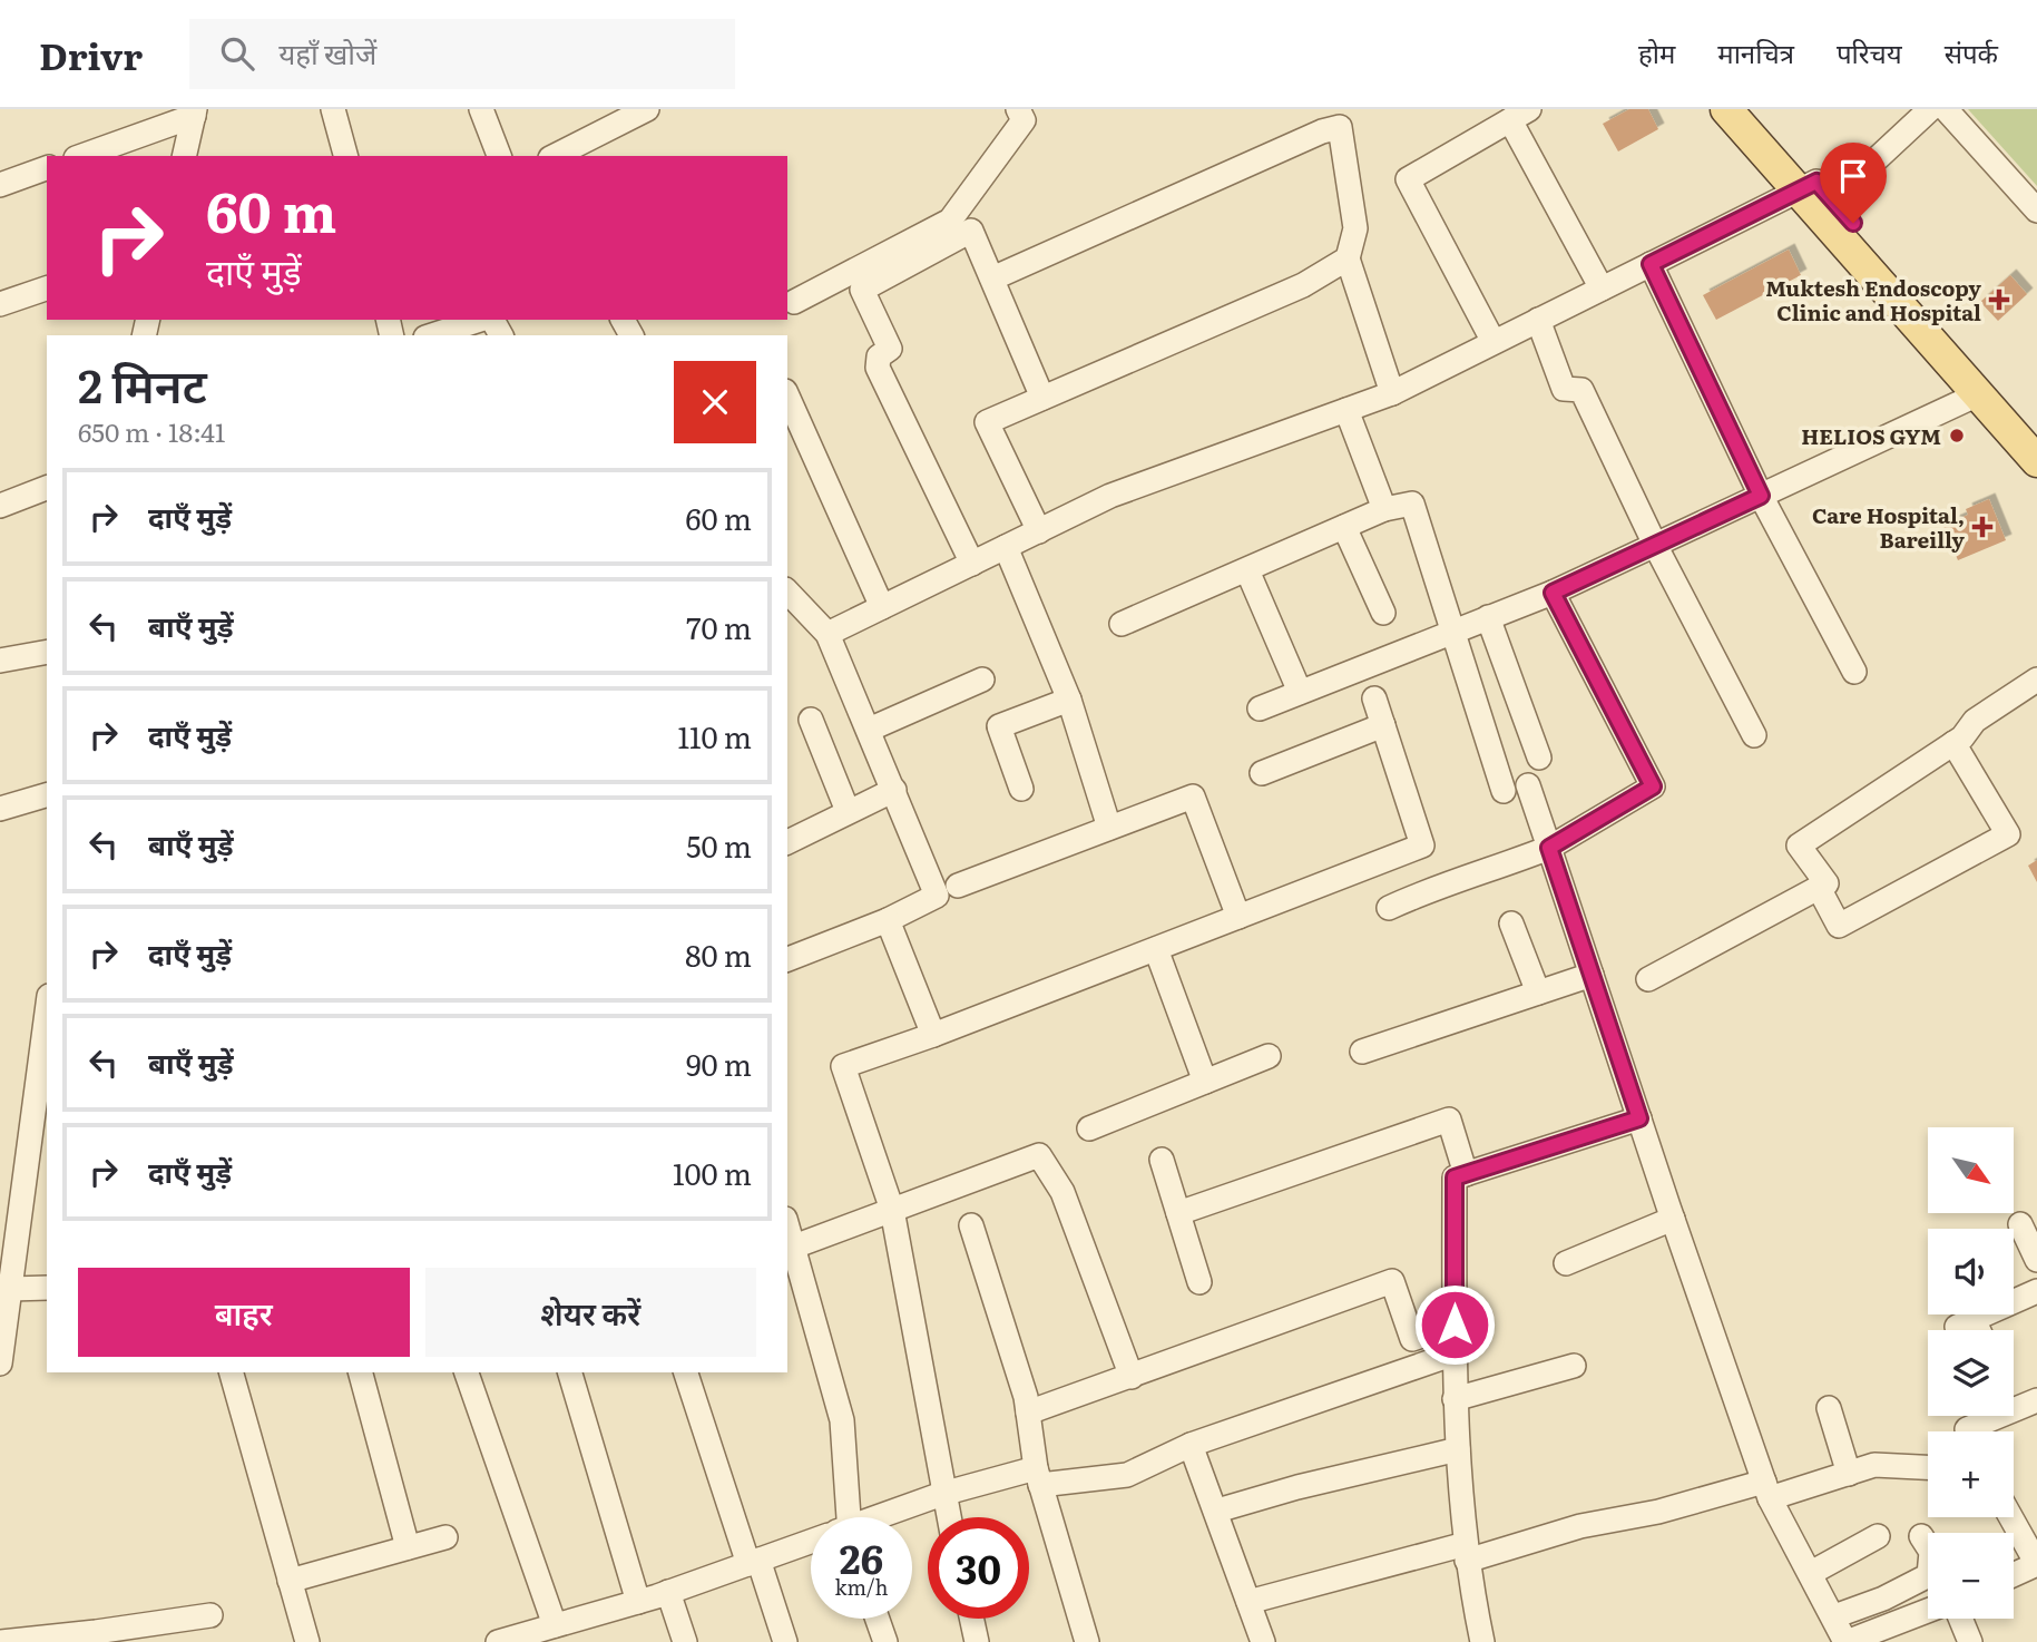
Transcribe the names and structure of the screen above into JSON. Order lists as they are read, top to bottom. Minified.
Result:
{"places":{"health":["Muktesh Endoscopy Clinic and Hospital","Care Hospital, Bareilly"],"other":["HELIOS GYM"]},"north":"bottom right","page":{"header":"Drivr","search":"यहाँ खोजें","nav":["होम","मानचित्र","परिचय","संपर्क"],"turn":["60 m","दाएँ मुड़ें"],"heading":["2 मिनट","650 m · 18:41"],"list":[{"name":"दाएँ मुड़ें","value":"60 m"},{"name":"बाएँ मुड़ें","value":"70 m"},{"name":"दाएँ मुड़ें","value":"110 m"},{"name":"बाएँ मुड़ें","value":"50 m"},{"name":"दाएँ मुड़ें","value":"80 m"},{"name":"बाएँ मुड़ें","value":"90 m"},{"name":"दाएँ मुड़ें","value":"100 m"}],"map_buttons":["+","−"],"buttons":["बाहर","शेयर करें"],"speed":"26 km/h","limit":"30"}}
